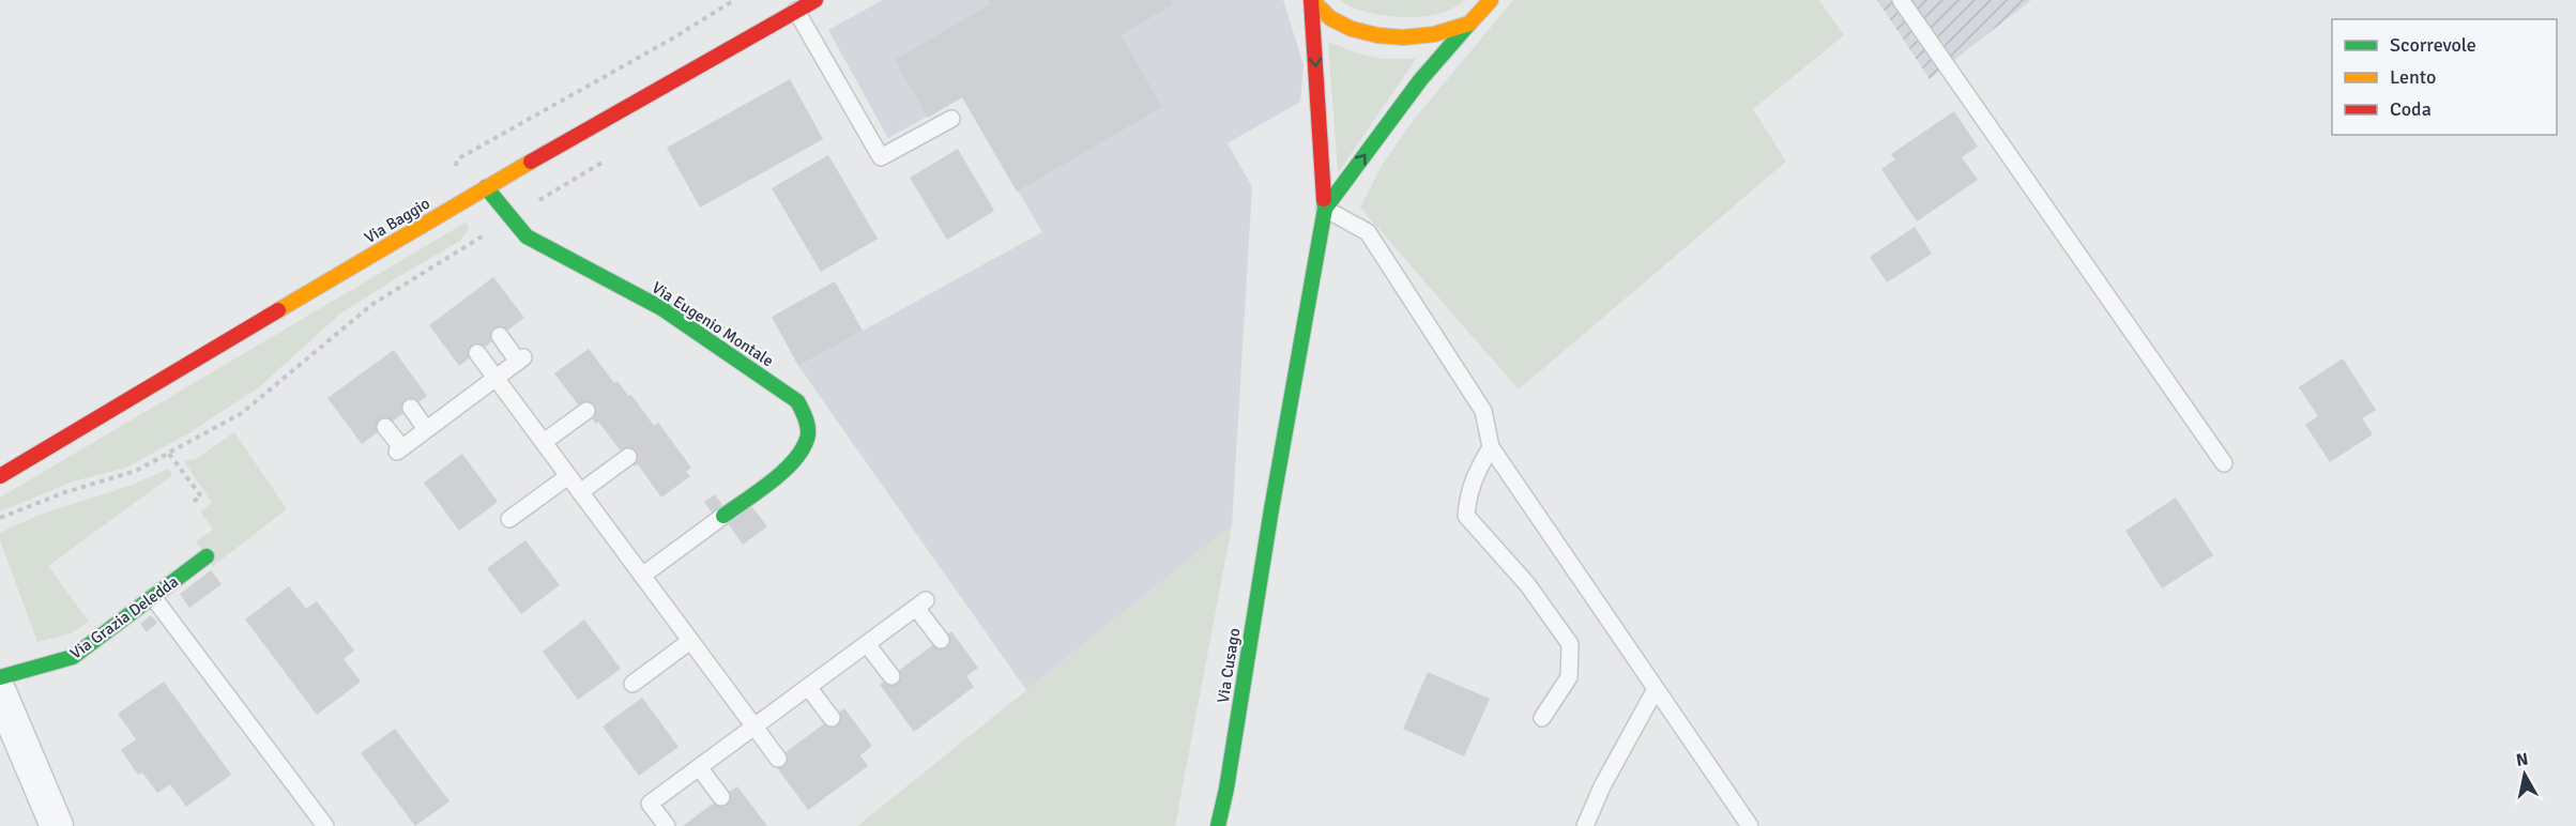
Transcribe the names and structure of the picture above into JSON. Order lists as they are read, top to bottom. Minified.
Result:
{"streets":{"street":["Via Baggio","Via Eugenio Montale","Via Grazia Deledda","Via Cusago"]},"crossings":[["Via Baggio","Via Eugenio Montale"]],"legend":["Scorrevole","Lento","Coda"],"north":"top"}
